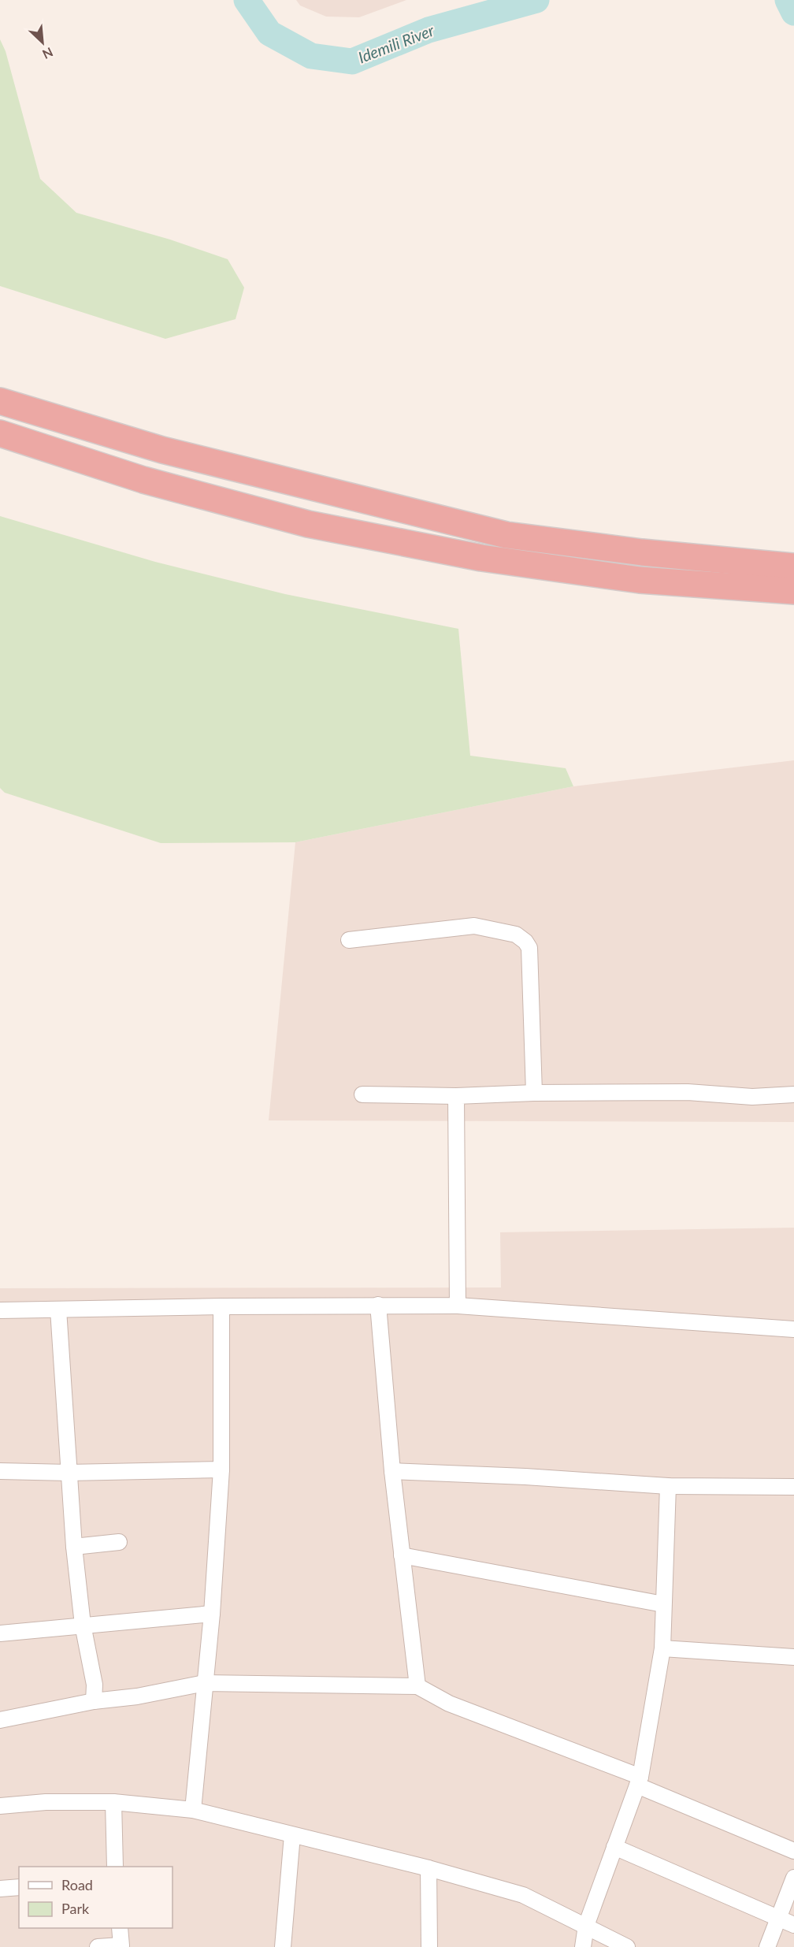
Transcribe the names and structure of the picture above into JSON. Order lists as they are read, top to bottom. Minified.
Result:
{"water":["Idemili River"],"legend":["Road","Park"],"north":"bottom right"}
